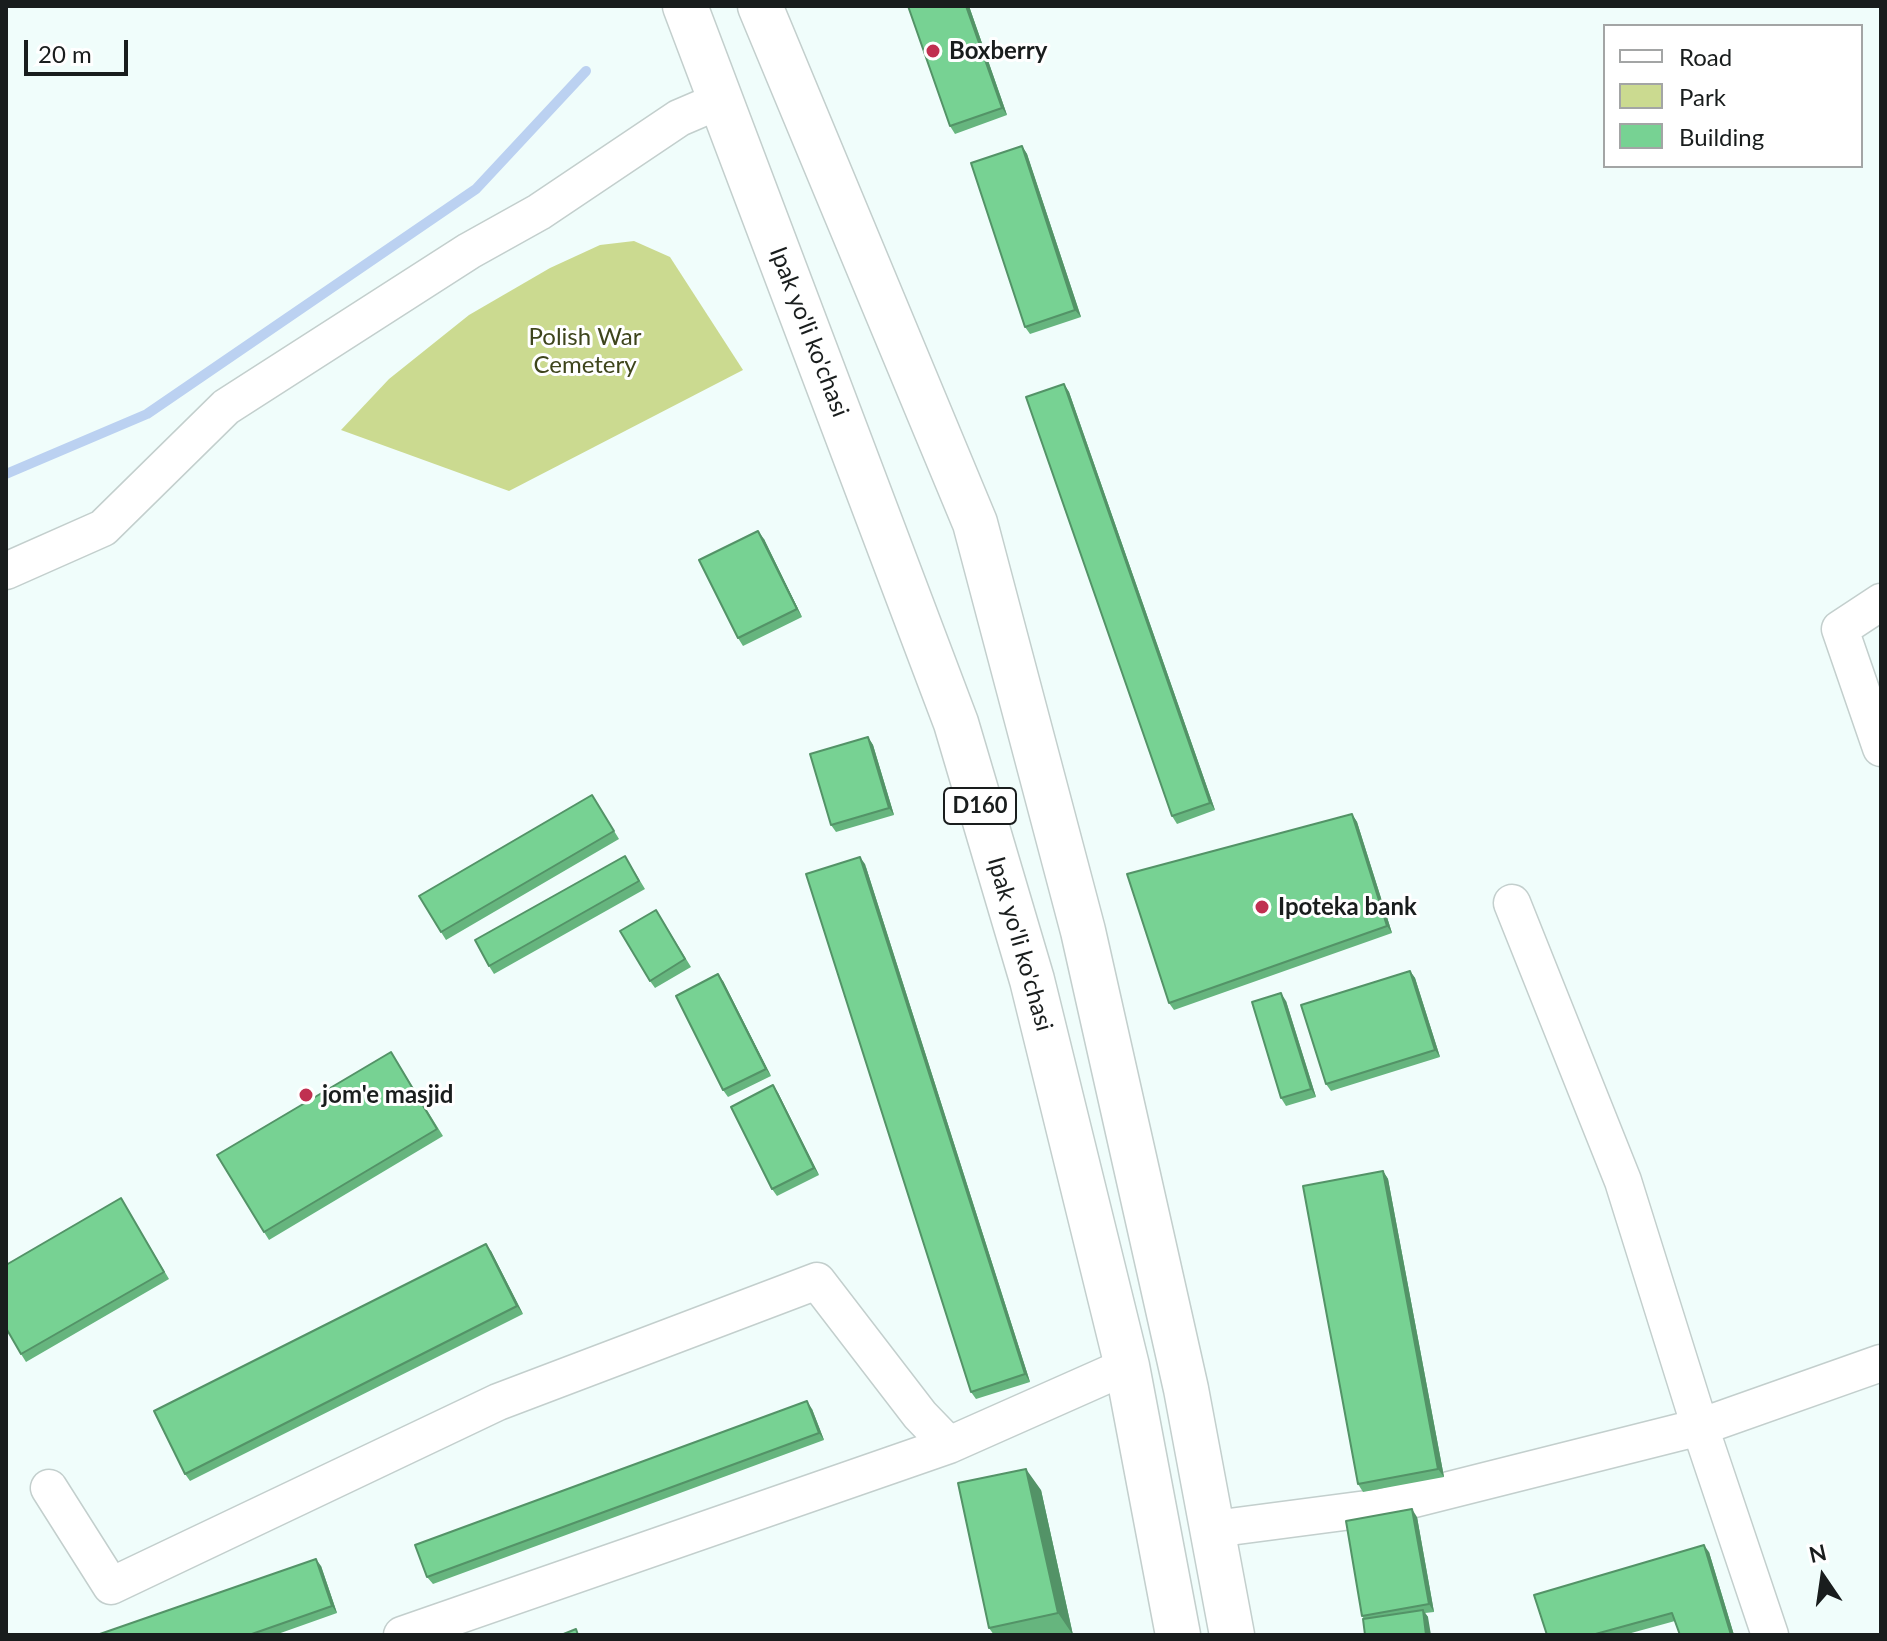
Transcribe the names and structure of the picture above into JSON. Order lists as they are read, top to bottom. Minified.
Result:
{"streets":{"main road":["Ipak yo'li ko'chasi","D160"]},"parks":["Polish War Cemetery"],"places":["Boxberry","Ipoteka bank","jom'e masjid"],"legend":["Road","Park","Building"],"scale_bar":"20 m","north":"top"}
